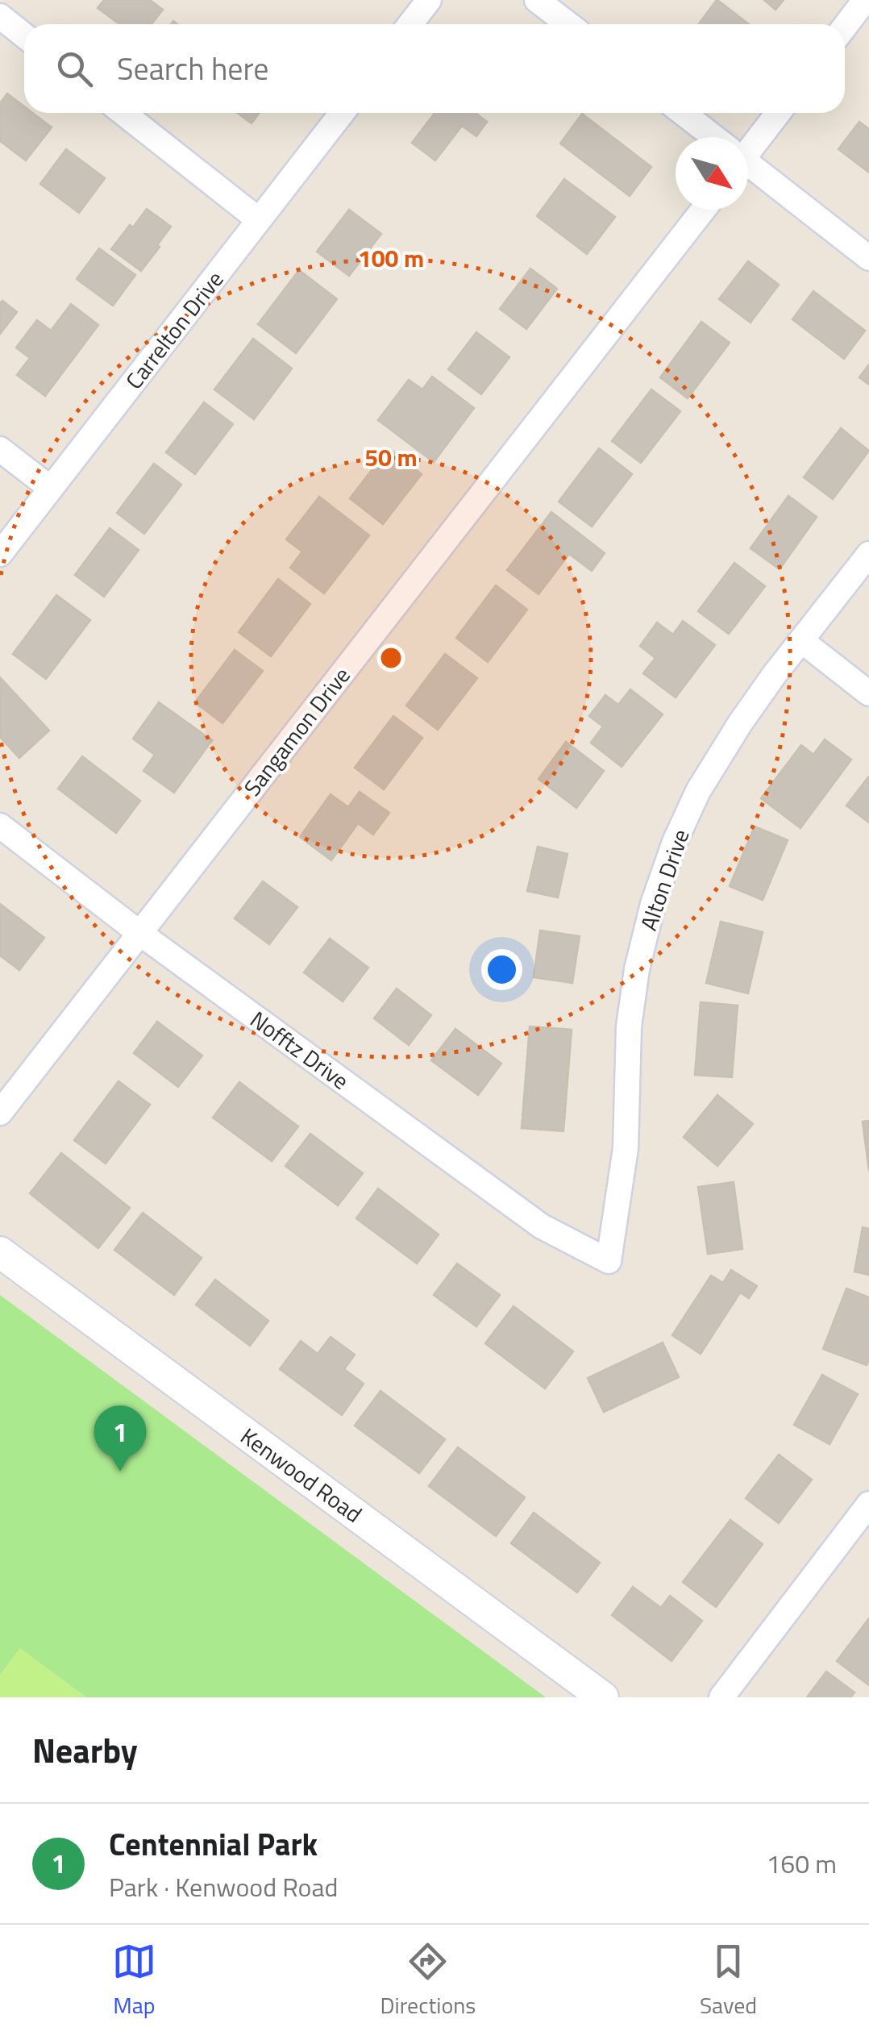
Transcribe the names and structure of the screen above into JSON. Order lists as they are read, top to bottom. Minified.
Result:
{"streets":{"street":["Carrelton Drive","Sangamon Drive","Alton Drive","Nofftz Drive","Kenwood Road"]},"crossings":[["Sangamon Drive","Nofftz Drive"],["Alton Drive","Nofftz Drive"]],"north":"bottom right","page":{"search":"Search here","pins":"1","heading":"Nearby","list":[{"mark":"1","name":"Centennial Park","note":"Park · Kenwood Road","value":"160 m"}],"nav":["Map","Directions","Saved"]},"rings":["100 m","50 m"]}
